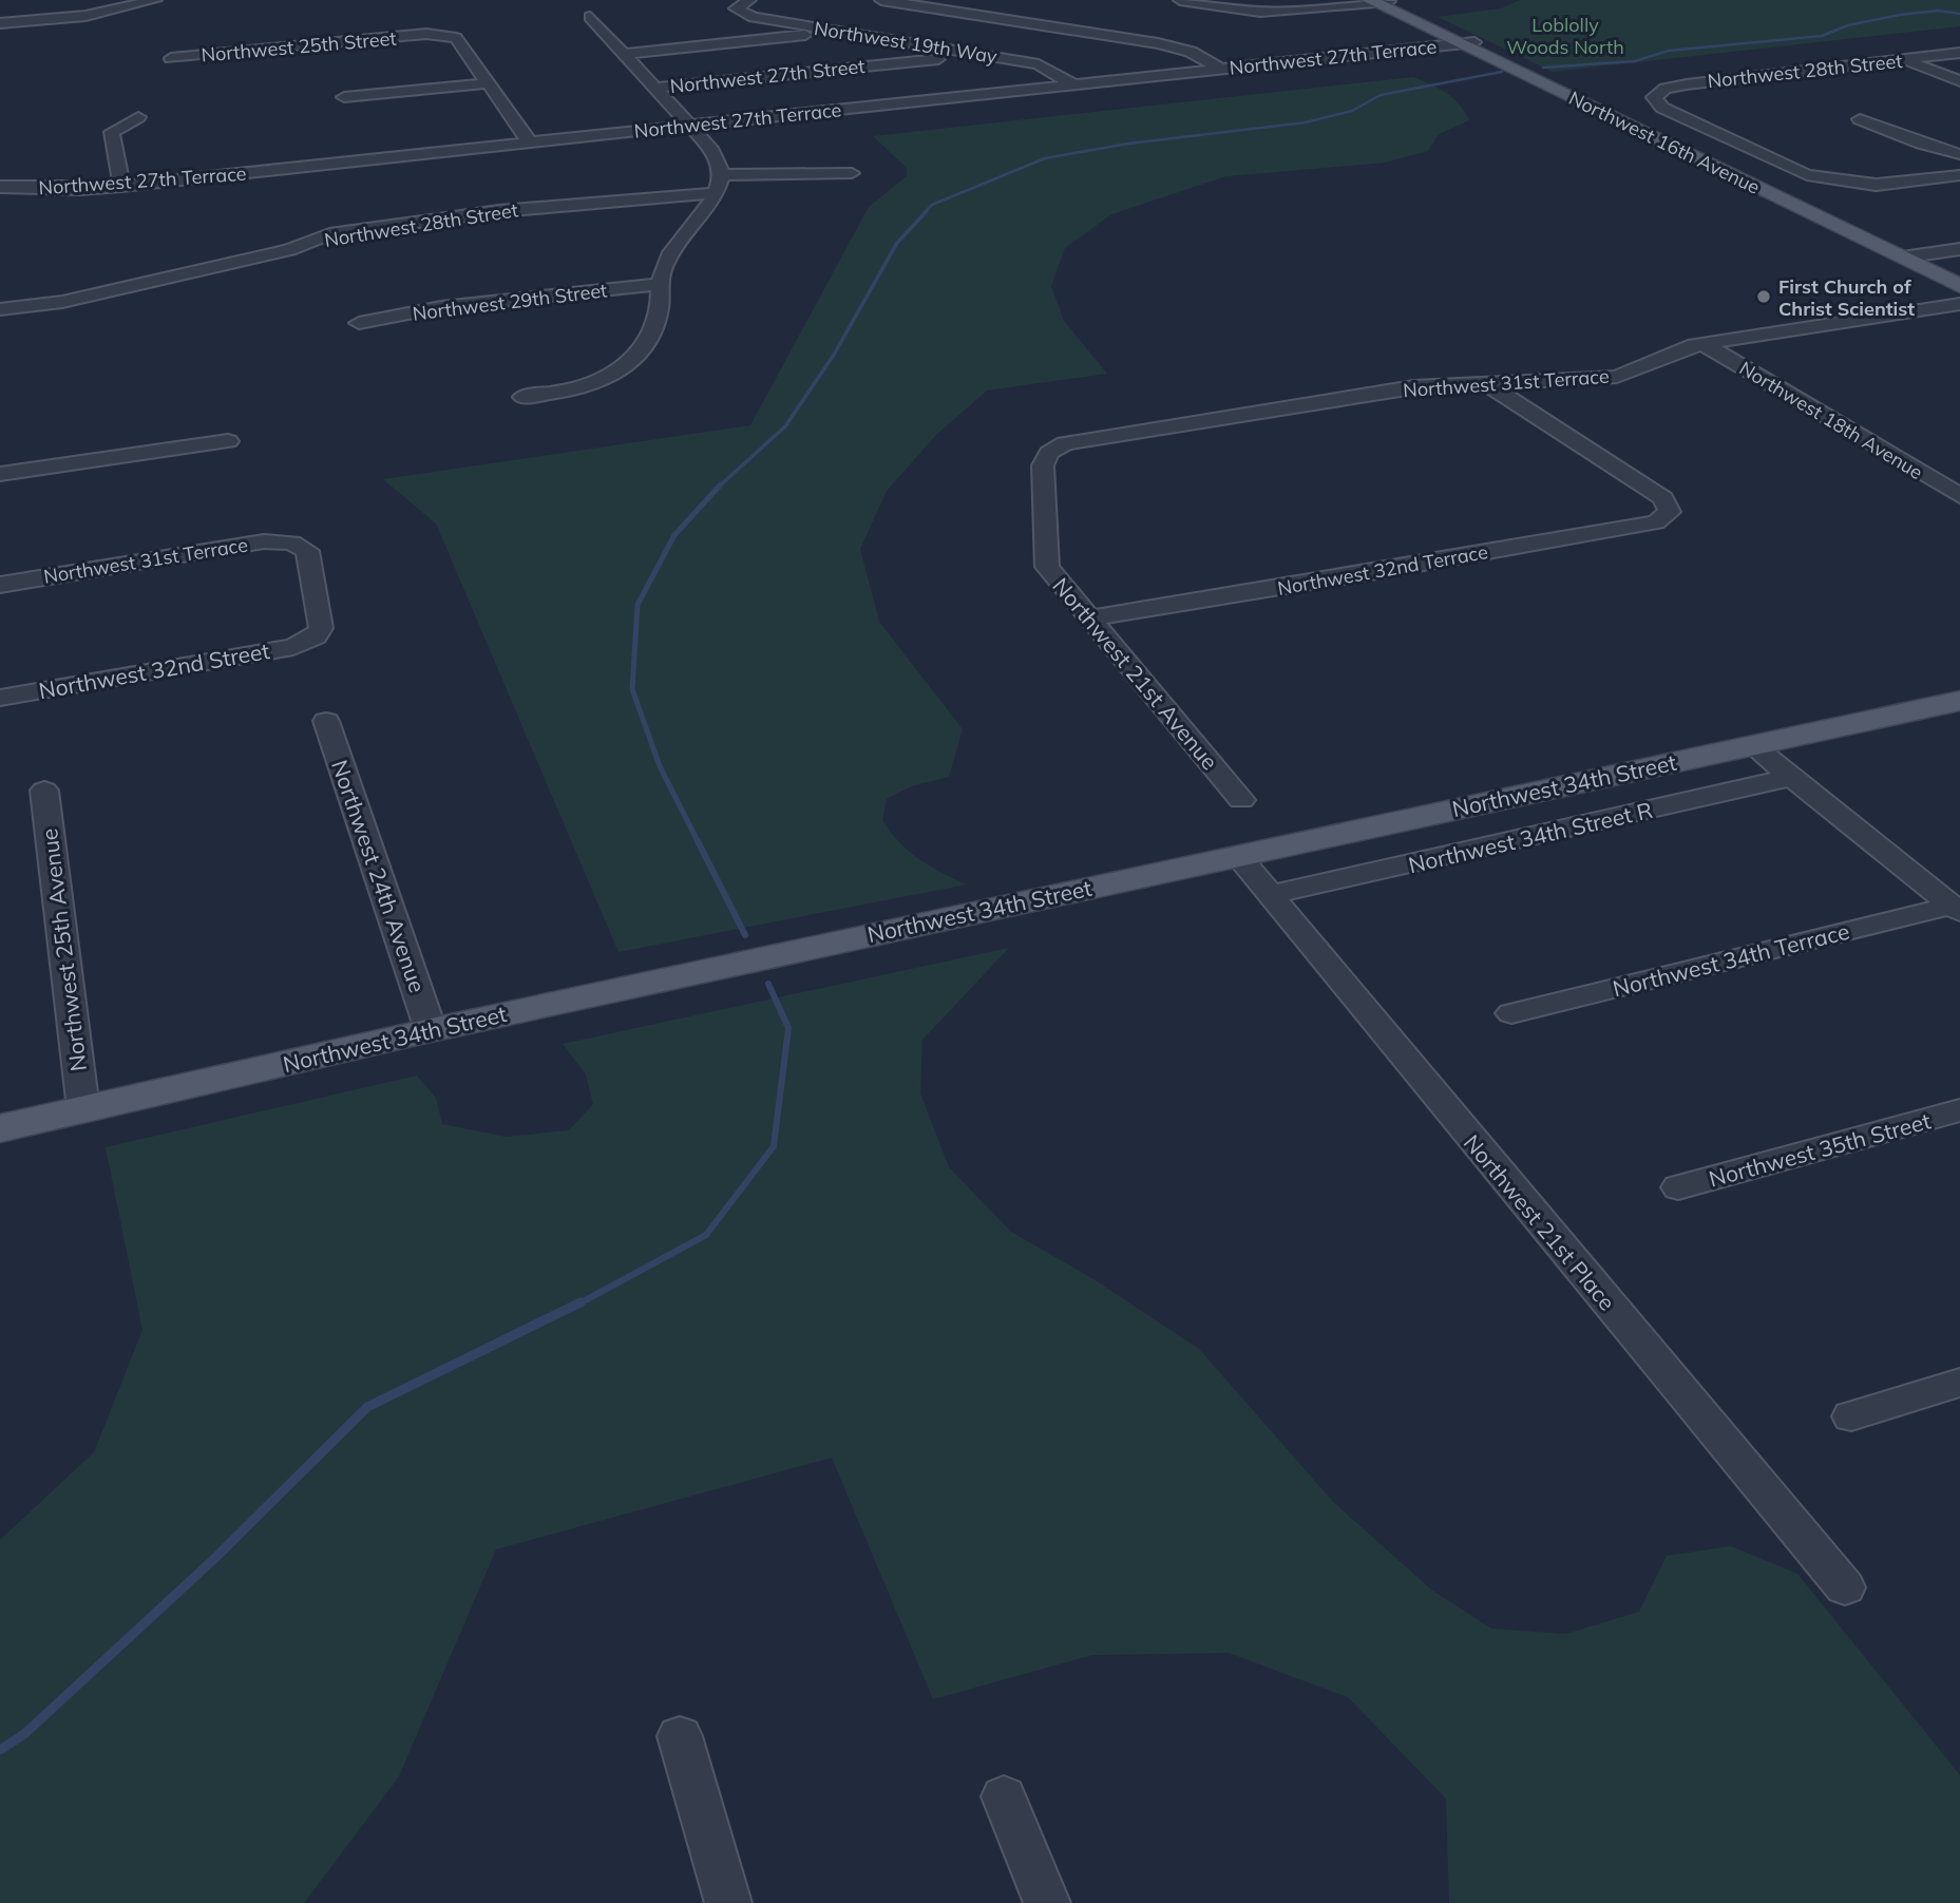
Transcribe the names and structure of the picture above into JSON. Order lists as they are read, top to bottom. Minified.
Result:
{"streets":{"main road":["Northwest 16th Avenue","Northwest 34th Street"],"street":["Northwest 19th Way","Northwest 25th Street","Northwest 27th Terrace","Northwest 28th Street","Northwest 27th Street","Northwest 29th Street","Northwest 31st Terrace","Northwest 18th Avenue","Northwest 32nd Terrace","Northwest 32nd Street","Northwest 21st Avenue","Northwest 34th Street R","Northwest 24th Avenue","Northwest 25th Avenue","Northwest 34th Terrace","Northwest 35th Street","Northwest 21st Place"]},"crossings":[["Northwest 19th Way","Northwest 27th Terrace"],["Northwest 19th Way","Northwest 27th Street"],["Northwest 27th Terrace","Northwest 16th Avenue"],["Northwest 31st Terrace","Northwest 18th Avenue"],["Northwest 31st Terrace","Northwest 32nd Terrace"],["Northwest 31st Terrace","Northwest 32nd Street"],["Northwest 31st Terrace","Northwest 21st Avenue"],["Northwest 32nd Terrace","Northwest 21st Avenue"],["Northwest 34th Street","Northwest 24th Avenue"],["Northwest 34th Street","Northwest 25th Avenue"],["Northwest 34th Street","Northwest 21st Place"],["Northwest 34th Street R","Northwest 21st Place"]],"parks":["Loblolly Woods North"],"places":["First Church of Christ Scientist"]}
